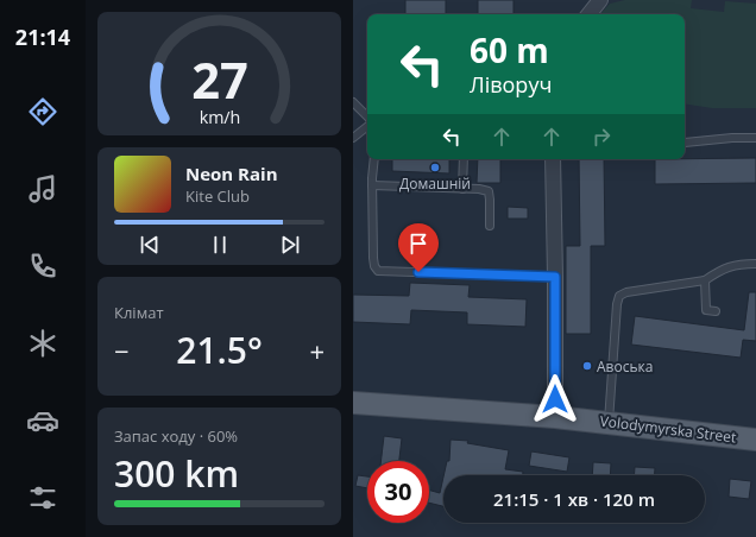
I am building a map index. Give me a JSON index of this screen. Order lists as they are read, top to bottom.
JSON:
{
  "streets": {
    "main road": ["Volodymyrska Street"]
  },
  "places": ["Домашній", "Авоська"],
  "page": {
    "tabs": "21:14",
    "turn": ["60 m", "Ліворуч"],
    "song": ["Neon Rain", "Kite Club"],
    "tile": [
      "Клімат",
      ["Запас ходу · 60%", "300 km"]
    ],
    "heat": ["−", "21.5°", "+"],
    "limit": "30",
    "trip": "21:15 · 1 хв · 120 m",
    "gauge": ["27", "km/h"]
  }
}
